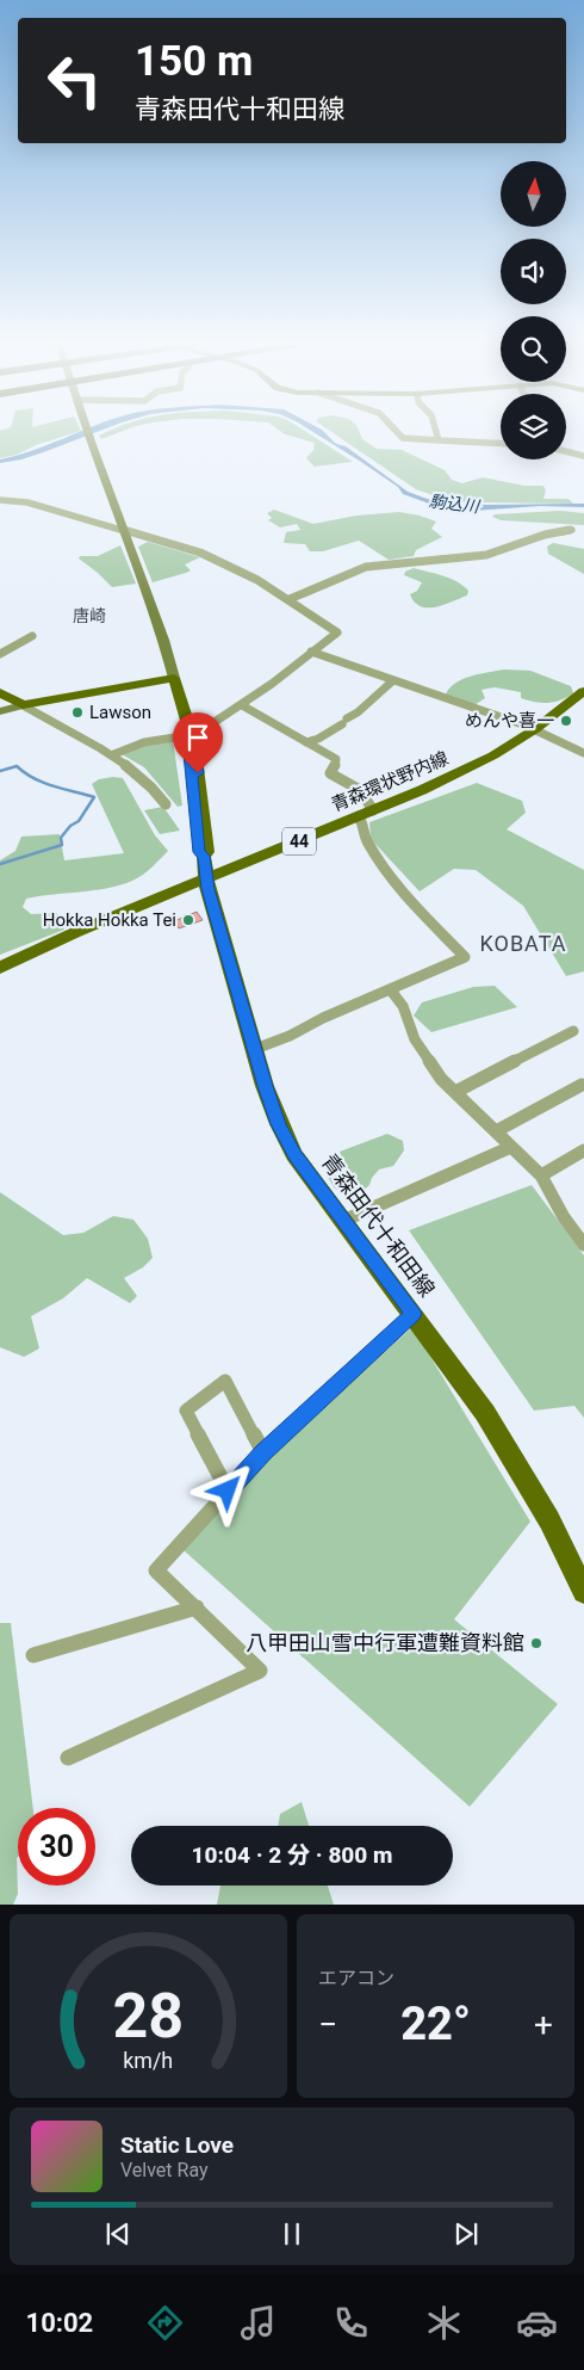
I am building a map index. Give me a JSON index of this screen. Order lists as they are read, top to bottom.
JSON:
{
  "streets": {
    "main road": ["青森環状野内線", "44", "青森田代十和田線"]
  },
  "crossings": [
    ["青森環状野内線", "青森田代十和田線"]
  ],
  "districts": ["唐崎", "KOBATA"],
  "water": ["駒込川"],
  "places": [
    "Lawson",
    "めんや喜一",
    "Hokka Hokka Tei",
    "八甲田山雪中行軍遭難資料館"
  ],
  "north": "top",
  "page": {
    "turn": ["150 m", "青森田代十和田線"],
    "limit": "30",
    "trip": "10:04 · 2 分 · 800 m",
    "tile": "エアコン",
    "heat": ["−", "22°", "+"],
    "song": ["Static Love", "Velvet Ray"],
    "tabs": "10:02",
    "gauge": ["28", "km/h"]
  }
}
